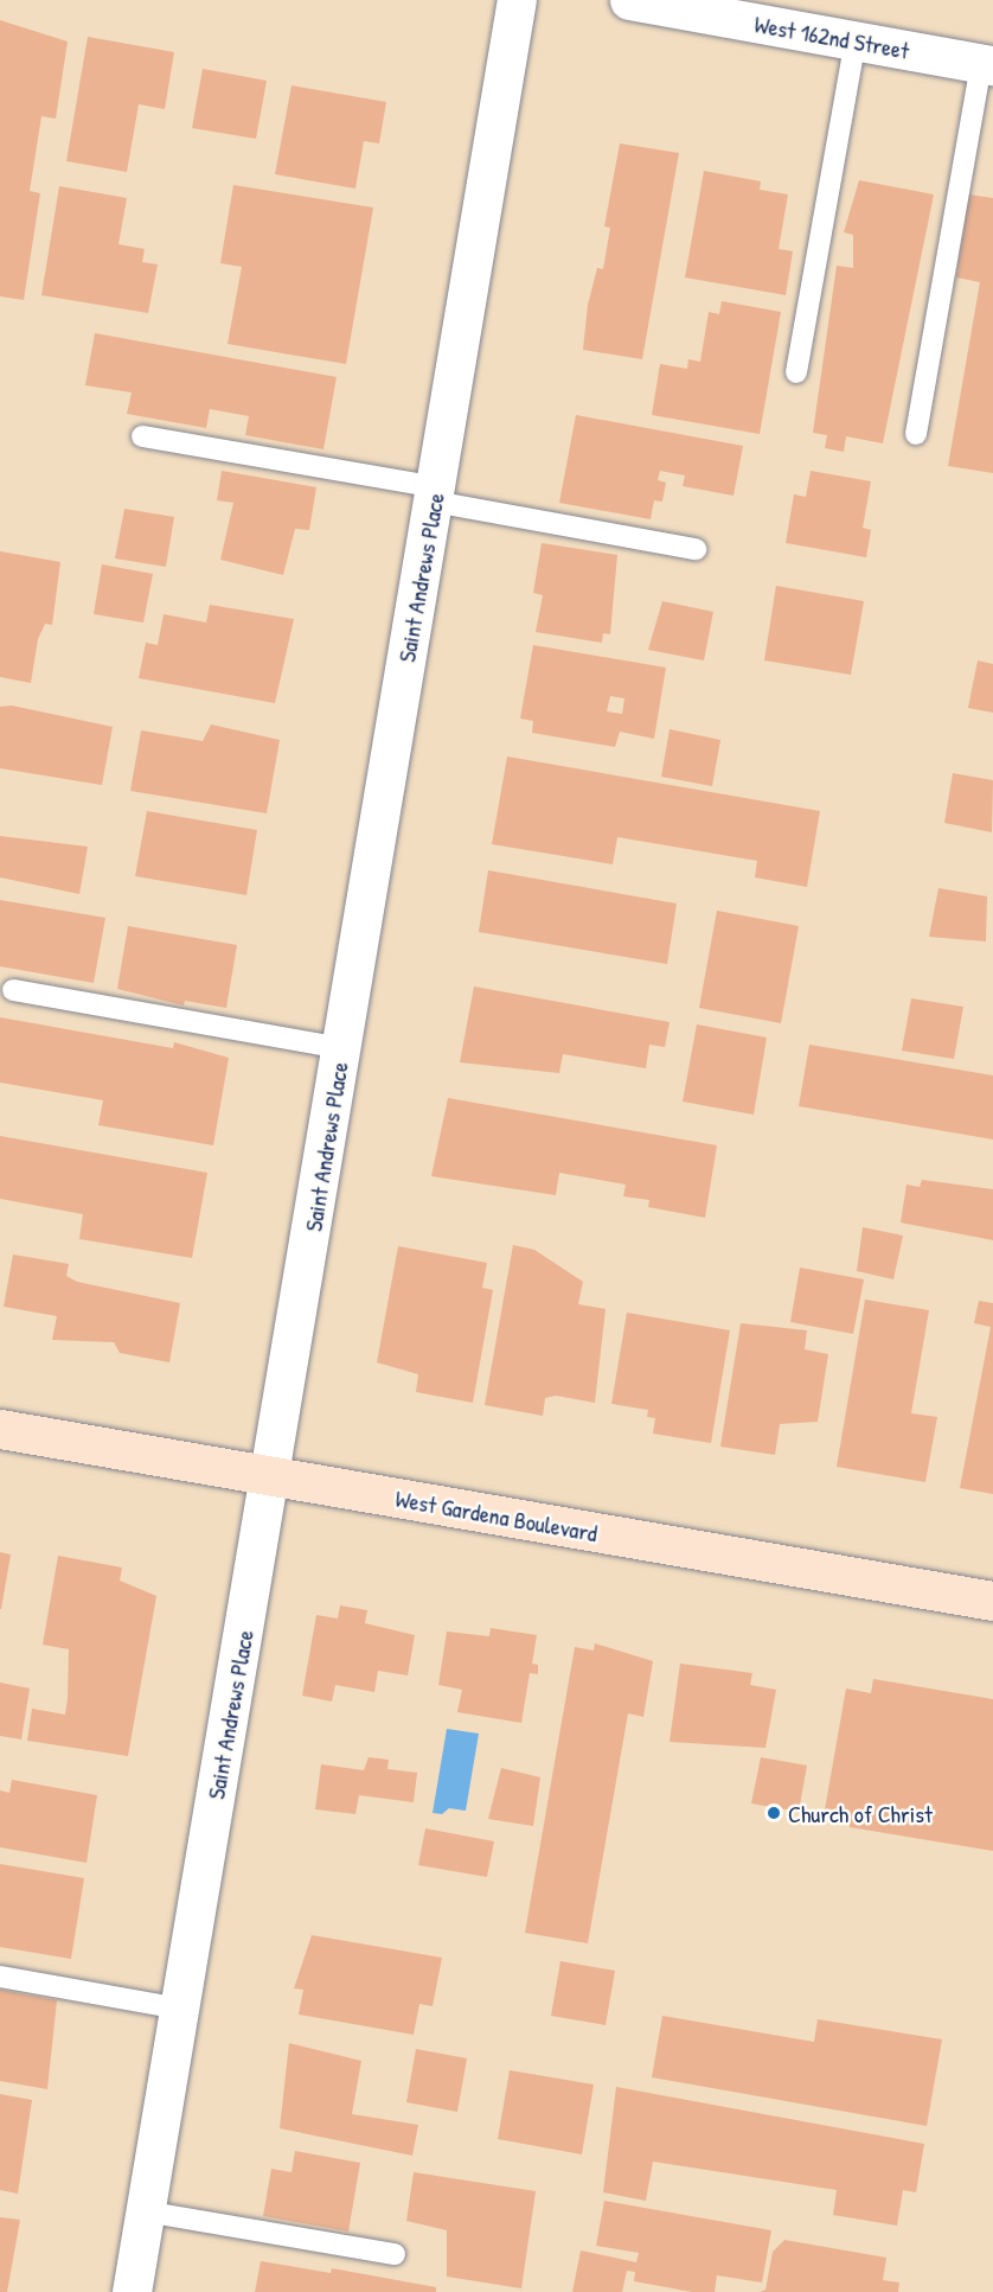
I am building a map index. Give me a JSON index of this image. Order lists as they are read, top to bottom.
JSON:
{
  "streets": {
    "main road": ["West Gardena Boulevard"],
    "street": ["West 162nd Street", "Saint Andrews Place"]
  },
  "crossings": [
    ["Saint Andrews Place", "West Gardena Boulevard"]
  ],
  "places": ["Church of Christ"]
}
